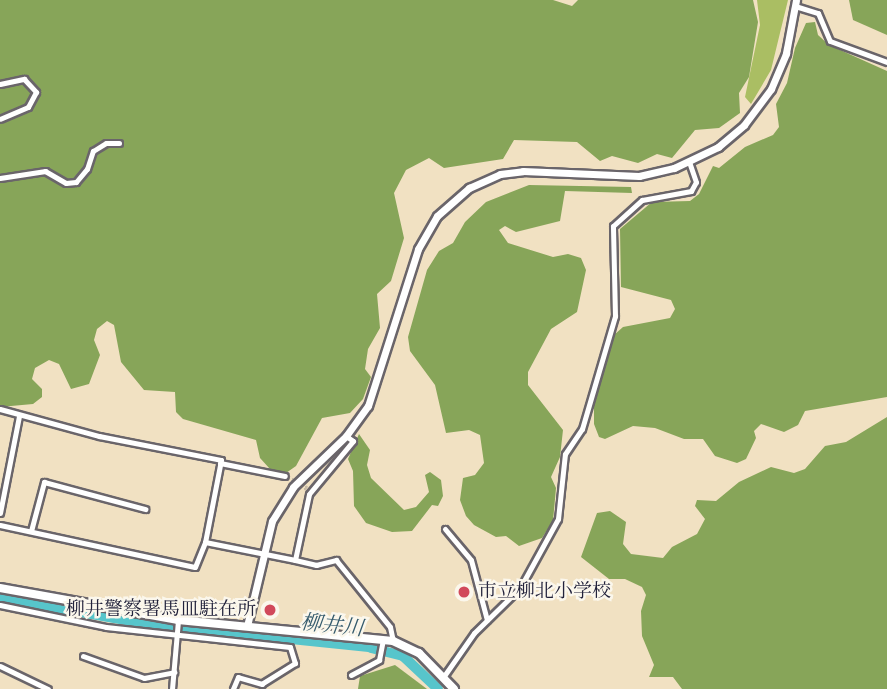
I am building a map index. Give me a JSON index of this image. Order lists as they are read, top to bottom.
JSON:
{
  "water": ["柳井川"],
  "places": ["市立柳北小学校", "柳井警察署馬皿駐在所"]
}
